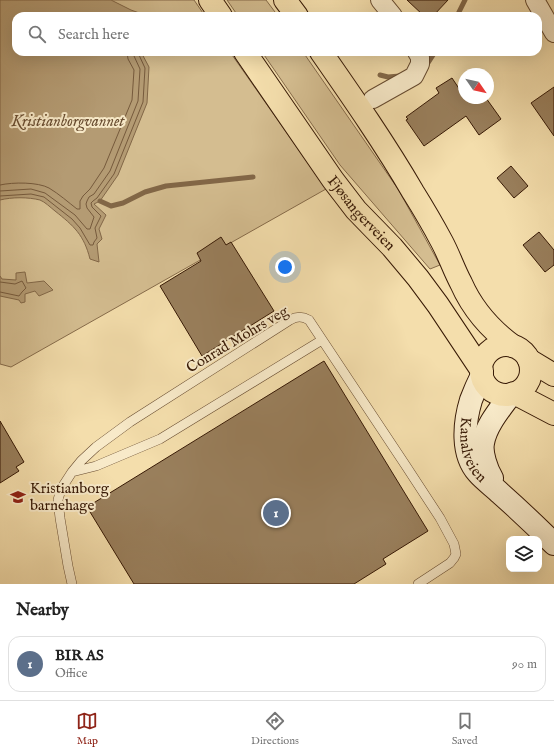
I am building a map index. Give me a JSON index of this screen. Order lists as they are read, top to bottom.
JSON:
{
  "streets": {
    "highway": ["Fjøsangerveien"],
    "main road": ["Kanalveien"],
    "lane": ["Conrad Mohrs veg"]
  },
  "crossings": [
    ["Fjøsangerveien", "Kanalveien"]
  ],
  "water": ["Kristianborgvannet"],
  "places": {
    "school or university": ["Kristianborg barnehage"]
  },
  "north": "bottom right",
  "page": {
    "search": "Search here",
    "pins": "1",
    "heading": "Nearby",
    "list": [
      {
        "mark": "1",
        "name": "BIR AS",
        "note": "Office",
        "value": "90 m"
      }
    ],
    "nav": ["Map", "Directions", "Saved"]
  }
}
